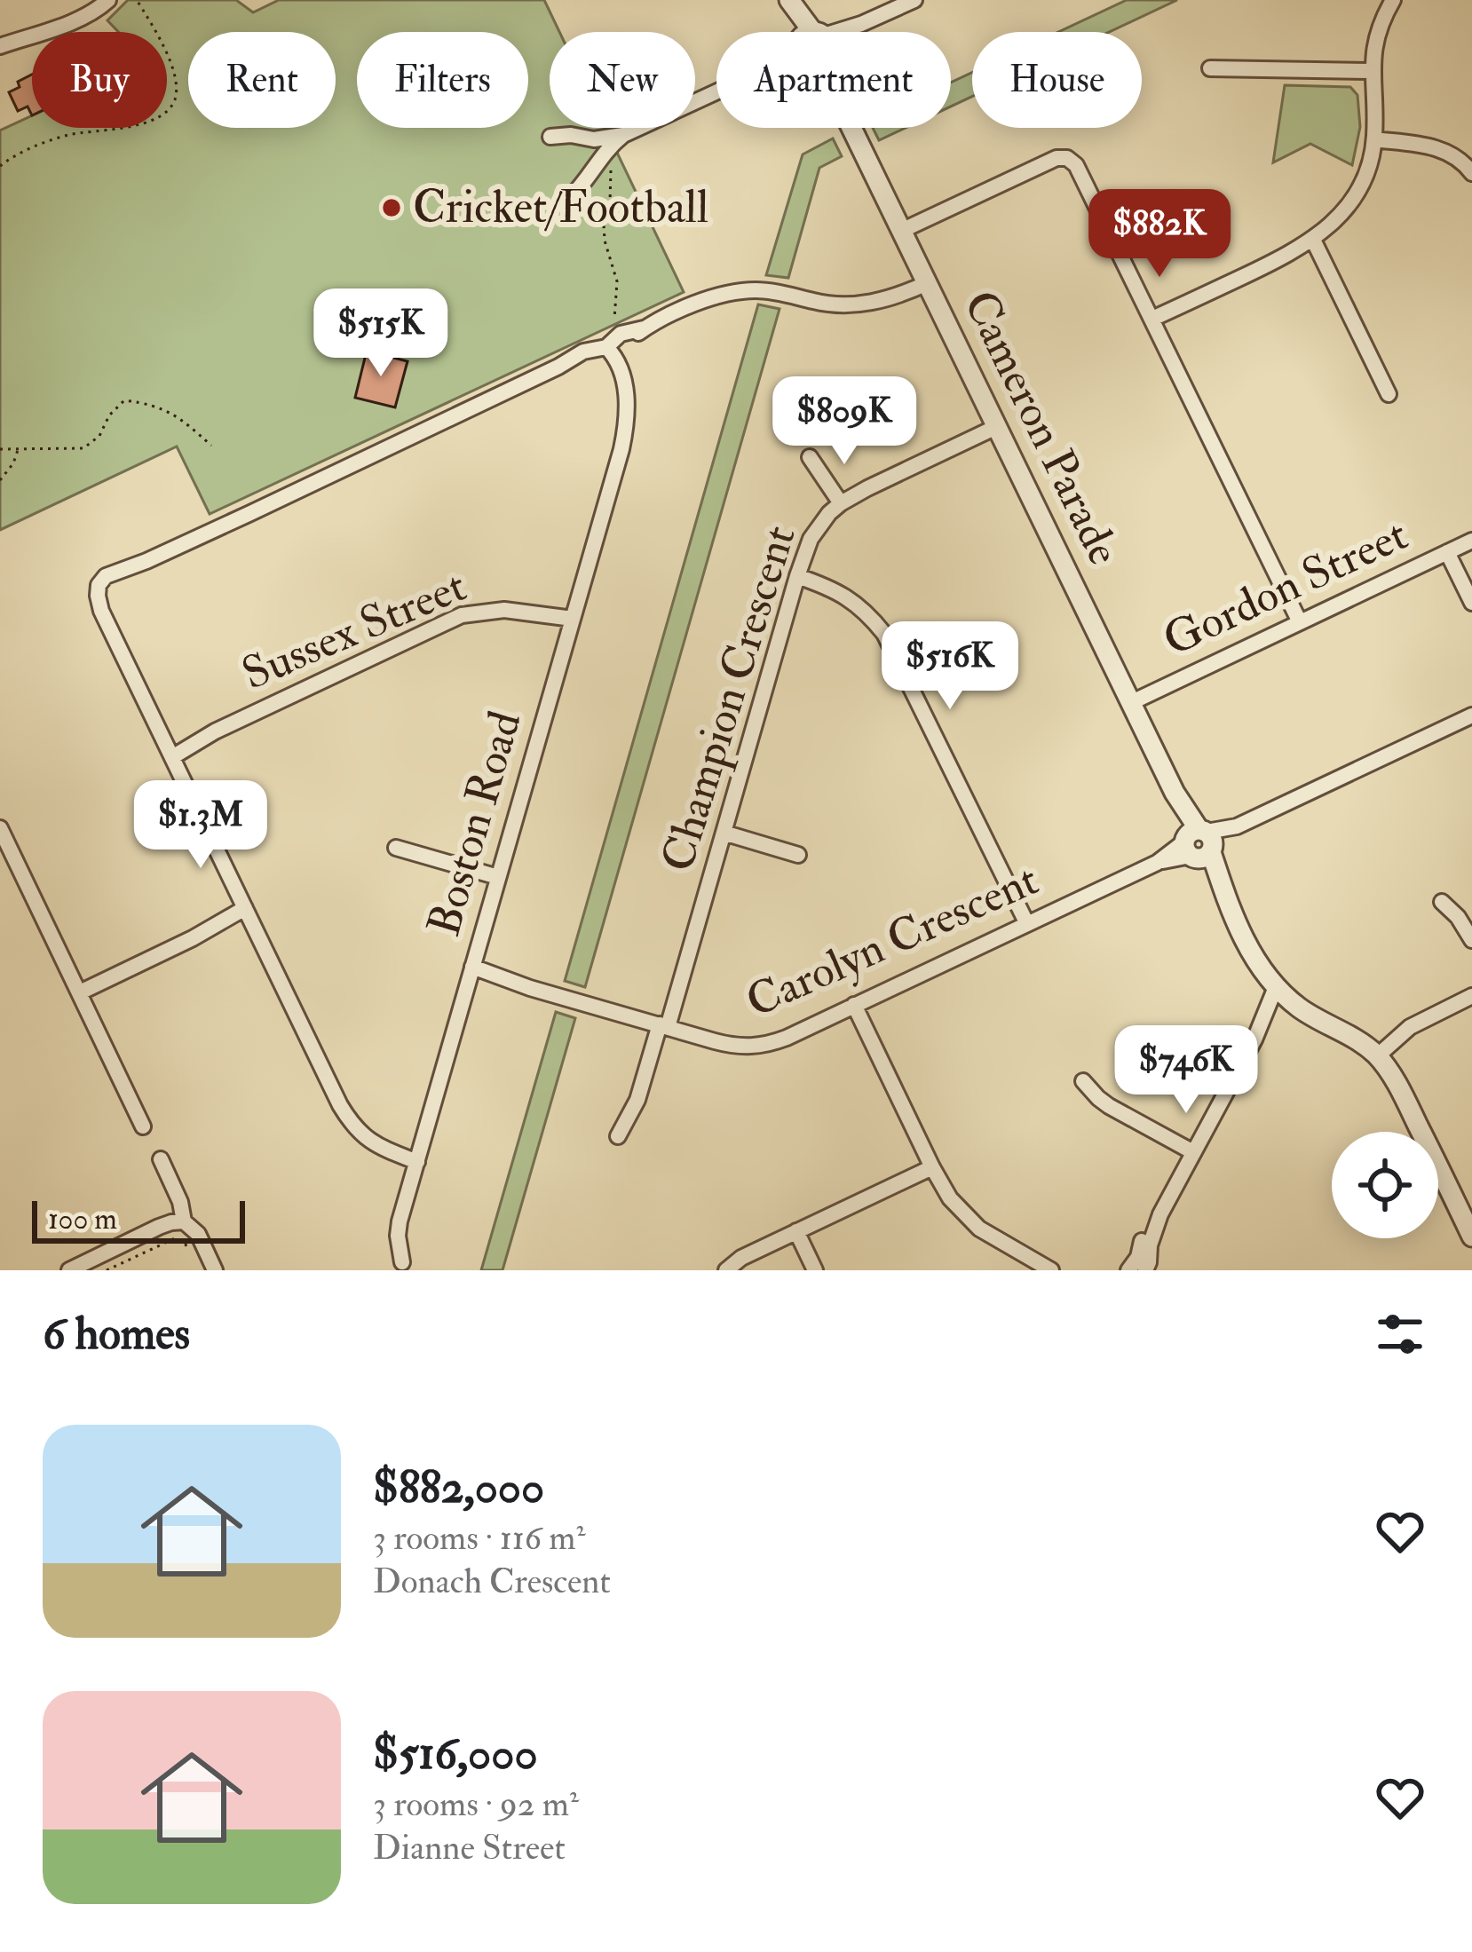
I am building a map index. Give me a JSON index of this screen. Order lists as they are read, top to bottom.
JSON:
{
  "streets": {
    "street": [
      "Cameron Parade",
      "Gordon Street",
      "Sussex Street",
      "Champion Crescent",
      "Boston Road",
      "Carolyn Crescent"
    ]
  },
  "crossings": [
    ["Cameron Parade", "Gordon Street"],
    ["Cameron Parade", "Champion Crescent"],
    ["Cameron Parade", "Carolyn Crescent"],
    ["Sussex Street", "Boston Road"],
    ["Champion Crescent", "Carolyn Crescent"],
    ["Boston Road", "Carolyn Crescent"]
  ],
  "places": ["Cricket/Football"],
  "scale_bar": "100 m",
  "page": {
    "chip": [
      "Buy",
      "Rent",
      "Filters",
      "New",
      "Apartment",
      "House"
    ],
    "price": [
      "$882K",
      "$515K",
      "$809K",
      "$516K",
      "$1.3M",
      "$746K"
    ],
    "scale": "100 m",
    "heading": "6 homes",
    "list": [
      {
        "name": "$882,000",
        "note": "3 rooms · 116 m² · Donach Crescent"
      },
      {
        "name": "$516,000",
        "note": "3 rooms · 92 m² · Dianne Street"
      }
    ]
  }
}
